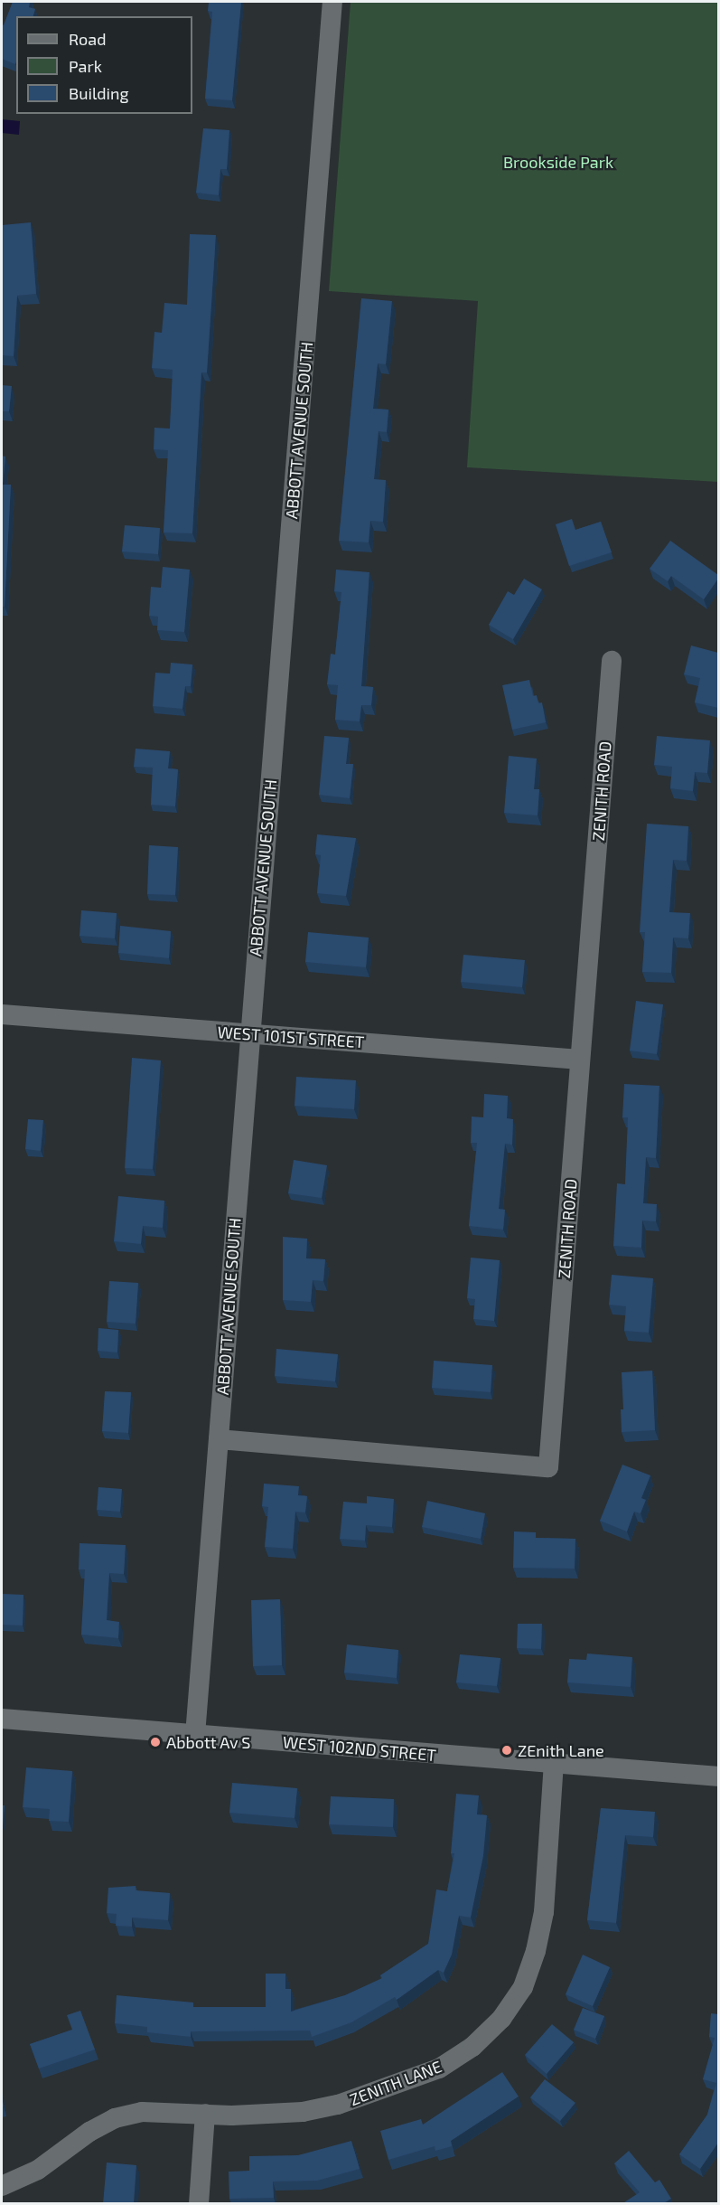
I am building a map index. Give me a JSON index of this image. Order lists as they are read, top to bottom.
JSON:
{
  "streets": {
    "street": [
      "ABBOTT AVENUE SOUTH",
      "ZENITH ROAD",
      "WEST 101ST STREET",
      "WEST 102ND STREET",
      "ZENITH LANE"
    ]
  },
  "crossings": [
    ["ABBOTT AVENUE SOUTH", "ZENITH ROAD"],
    ["ABBOTT AVENUE SOUTH", "WEST 101ST STREET"],
    ["ABBOTT AVENUE SOUTH", "WEST 102ND STREET"],
    ["ZENITH ROAD", "WEST 101ST STREET"],
    ["WEST 102ND STREET", "ZENITH LANE"]
  ],
  "parks": ["Brookside Park"],
  "places": ["Abbott Av S", "ZEnith Lane"],
  "legend": ["Road", "Park", "Building"]
}
